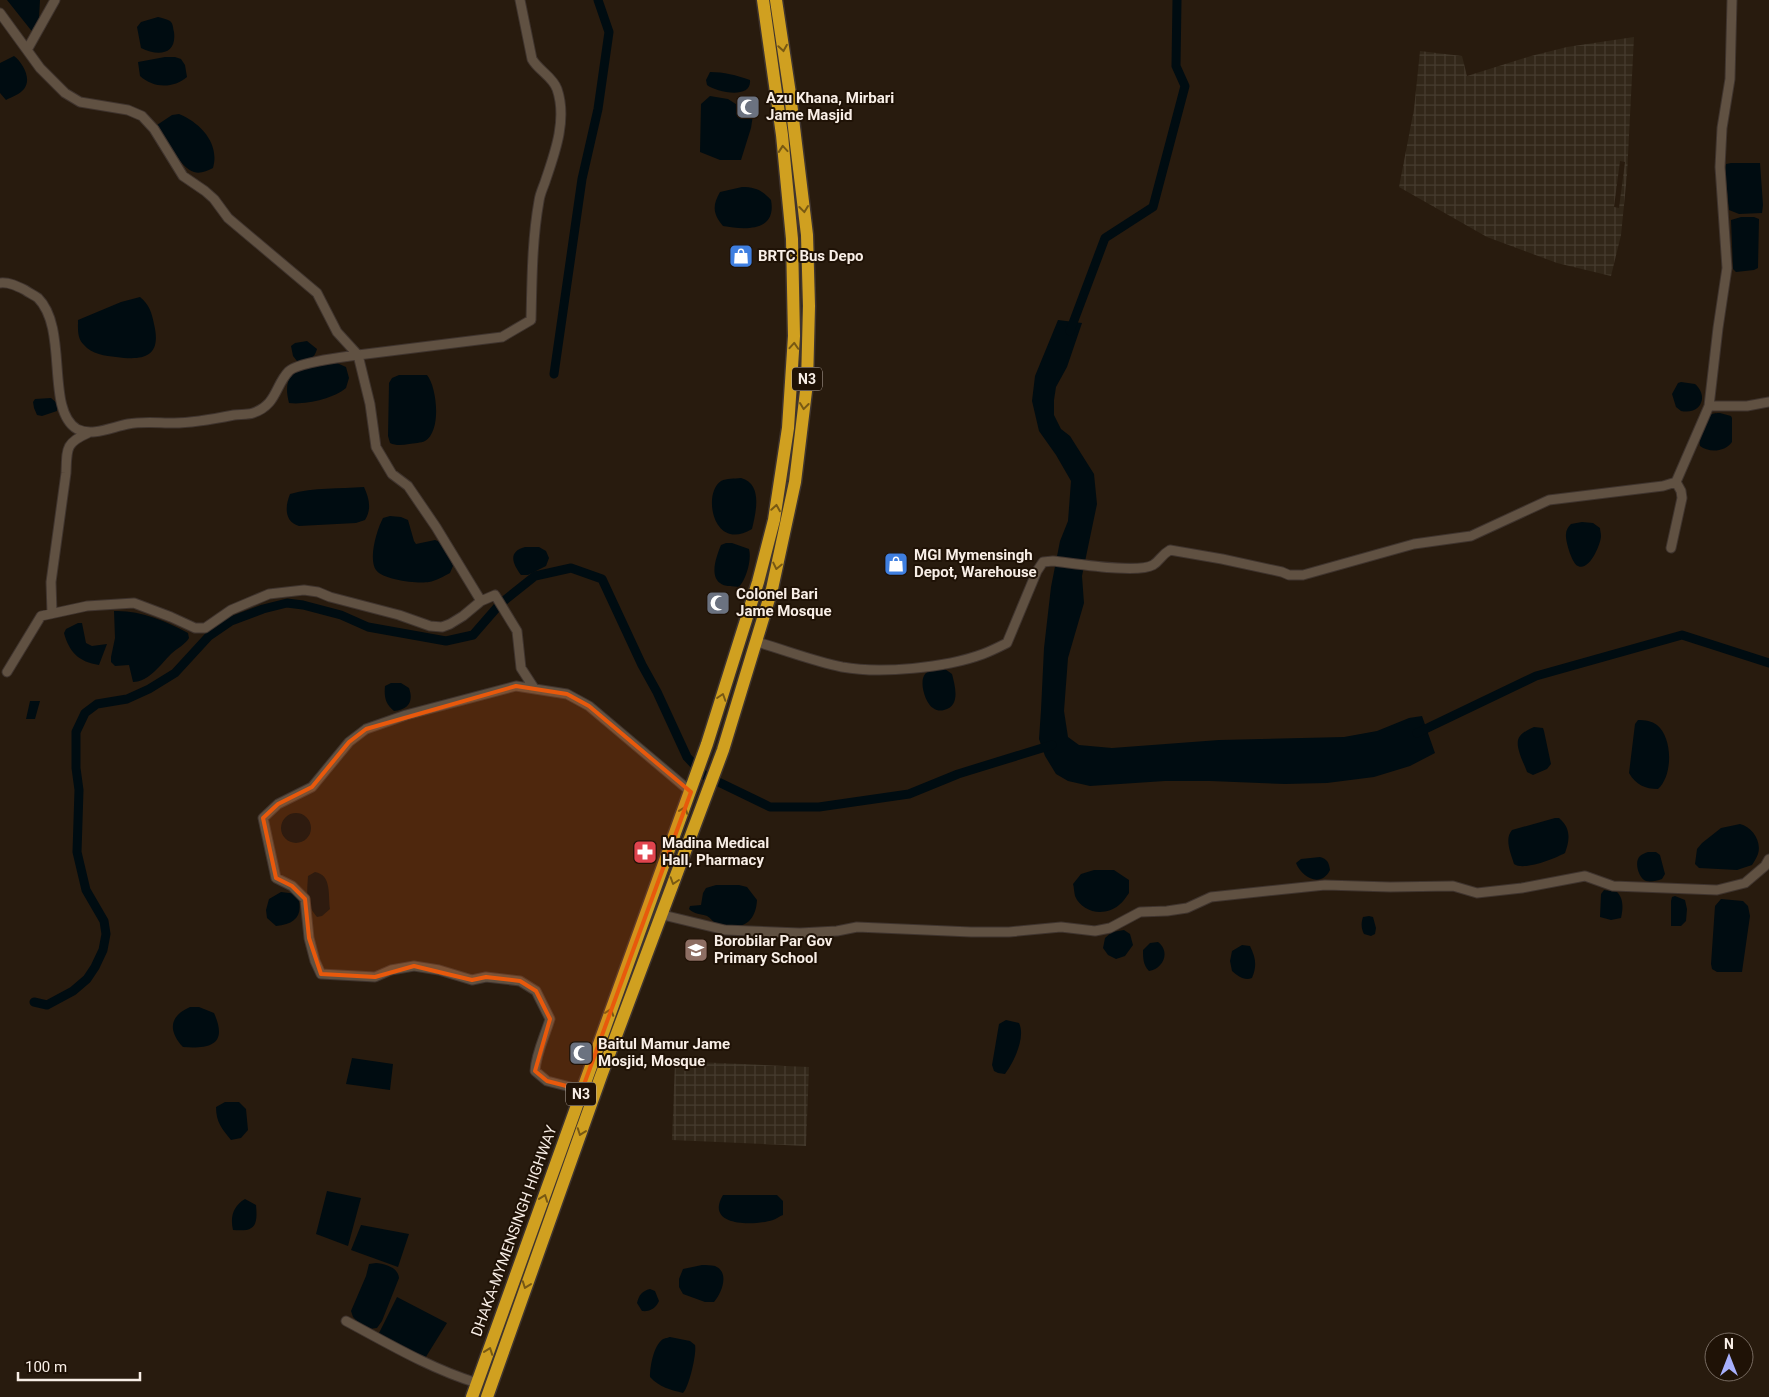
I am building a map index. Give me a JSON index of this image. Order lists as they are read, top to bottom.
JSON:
{
  "streets": {
    "highway": ["N3", "DHAKA-MYMENSINGH HIGHWAY"]
  },
  "places": {
    "mosque": ["Azu Khana, Mirbari Jame Masjid", "Colonel Bari Jame Mosque", "Baitul Mamur Jame Mosjid, Mosque"],
    "shop": ["BRTC Bus Depo", "MGI Mymensingh Depot, Warehouse"],
    "pharmacy": ["Madina Medical Hall, Pharmacy"],
    "school or university": ["Borobilar Par Gov Primary School"]
  },
  "scale_bar": "100 m",
  "north": "top"
}
